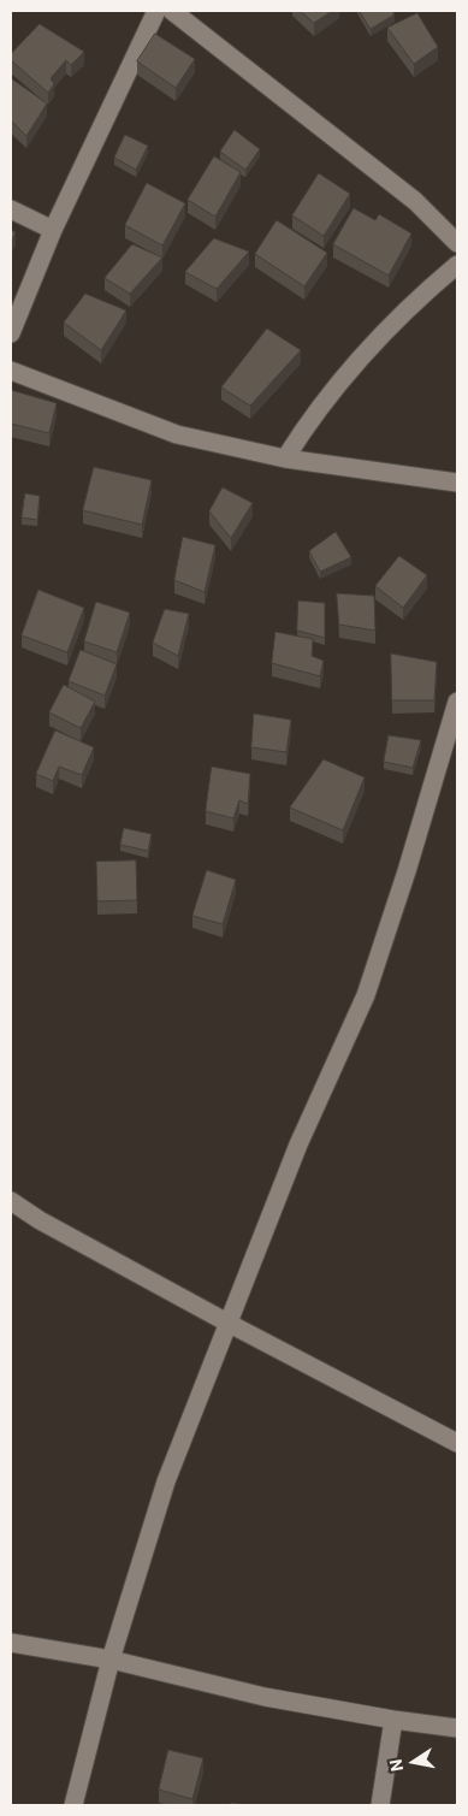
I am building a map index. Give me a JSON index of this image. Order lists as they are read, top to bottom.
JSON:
{
  "north": "left"
}
